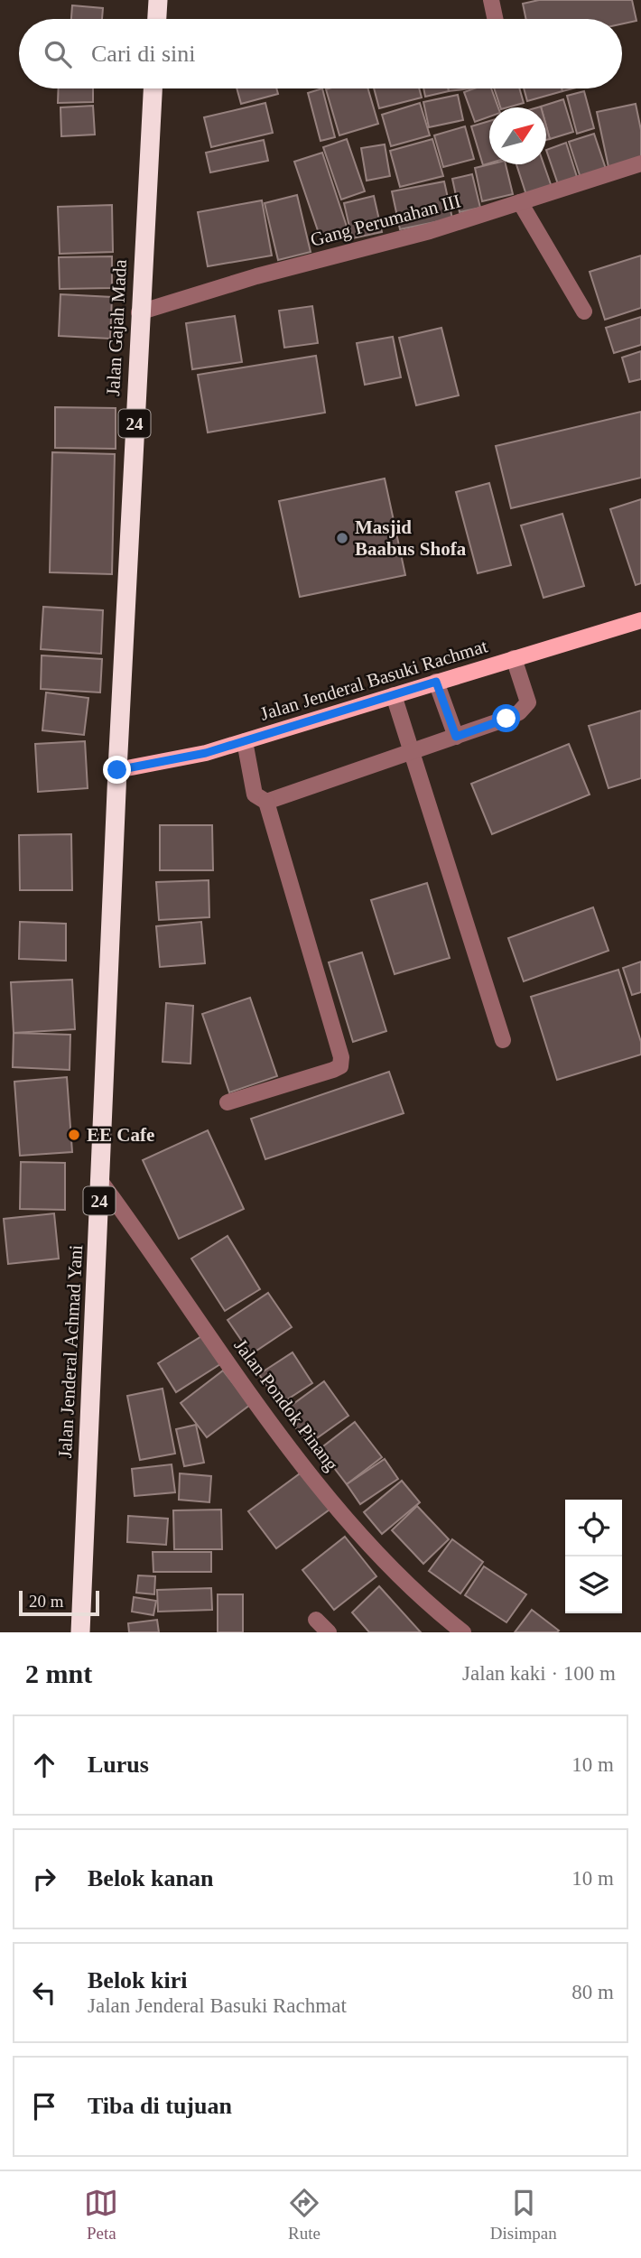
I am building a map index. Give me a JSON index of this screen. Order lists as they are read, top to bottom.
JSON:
{
  "streets": {
    "highway": ["Jalan Gajah Mada", "24", "Jalan Jenderal Achmad Yani"],
    "main road": ["Jalan Jenderal Basuki Rachmat"],
    "street": ["Gang Perumahan III", "Jalan Pondok Pinang"]
  },
  "crossings": [
    ["Gang Perumahan III", "Jalan Gajah Mada"],
    ["Jalan Gajah Mada", "Jalan Jenderal Basuki Rachmat"],
    ["Jalan Gajah Mada", "Jalan Jenderal Achmad Yani"],
    ["Jalan Jenderal Basuki Rachmat", "Jalan Jenderal Achmad Yani"],
    ["Jalan Jenderal Achmad Yani", "Jalan Pondok Pinang"]
  ],
  "places": ["Masjid Baabus Shofa", "EE Cafe"],
  "scale_bar": "20 m",
  "north": "top right",
  "page": {
    "search": "Cari di sini",
    "scale": "20 m",
    "heading": ["2 mnt", "Jalan kaki · 100 m"],
    "list": [
      ["Lurus", "10 m"],
      ["Belok kanan", "10 m"],
      ["Belok kiri", "Jalan Jenderal Basuki Rachmat", "80 m"],
      "Tiba di tujuan"
    ],
    "nav": ["Peta", "Rute", "Disimpan"]
  }
}
